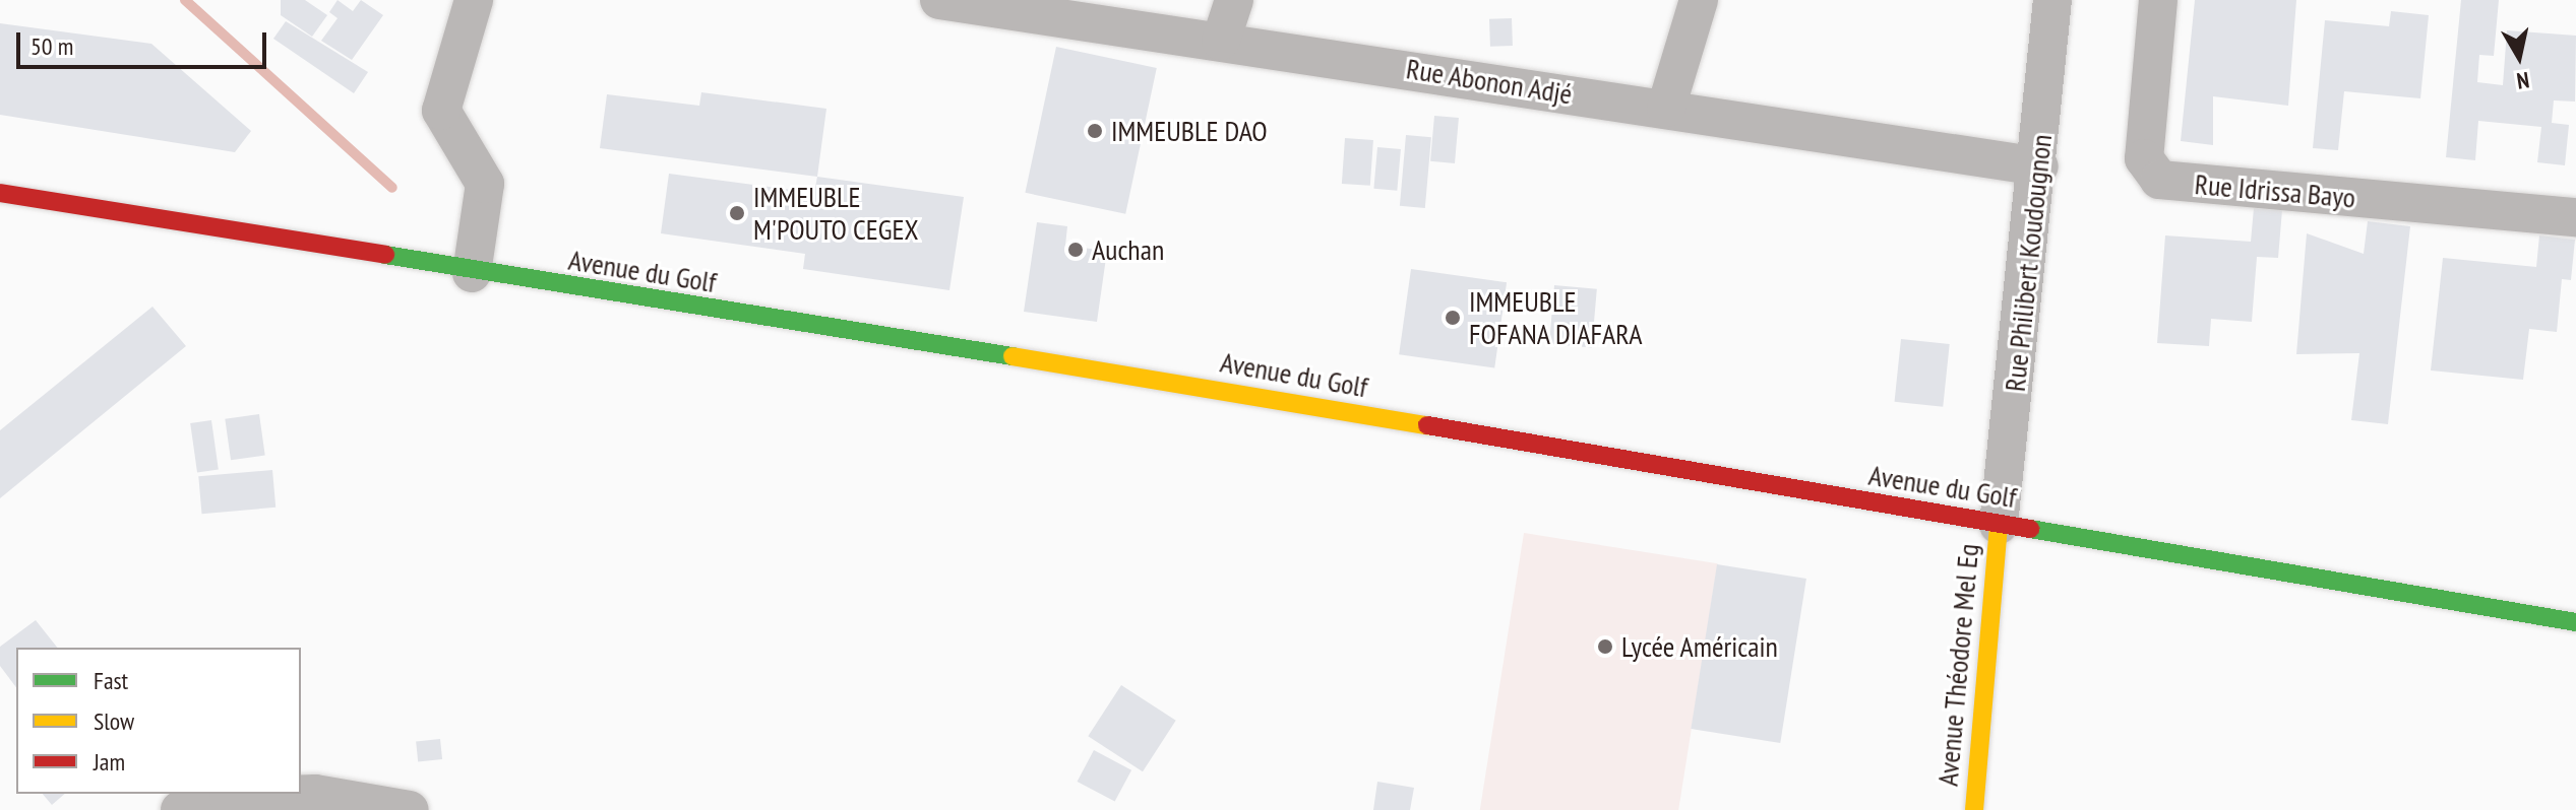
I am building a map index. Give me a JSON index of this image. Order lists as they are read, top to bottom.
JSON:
{
  "streets": {
    "main road": ["Avenue du Golf", "Avenue Théodore Mel Eg"],
    "street": ["Rue Abonon Adjé", "Rue Idrissa Bayo", "Rue Philibert Koudougnon"]
  },
  "crossings": [
    ["Rue Abonon Adjé", "Rue Philibert Koudougnon"],
    ["Rue Philibert Koudougnon", "Avenue du Golf"],
    ["Rue Philibert Koudougnon", "Avenue Théodore Mel Eg"],
    ["Avenue du Golf", "Avenue Théodore Mel Eg"]
  ],
  "places": [
    "IMMEUBLE DAO",
    "IMMEUBLE M'POUTO CEGEX",
    "Auchan",
    "IMMEUBLE FOFANA DIAFARA",
    "Lycée Américain"
  ],
  "legend": ["Fast", "Slow", "Jam"],
  "scale_bar": "50 m",
  "north": "bottom"
}
